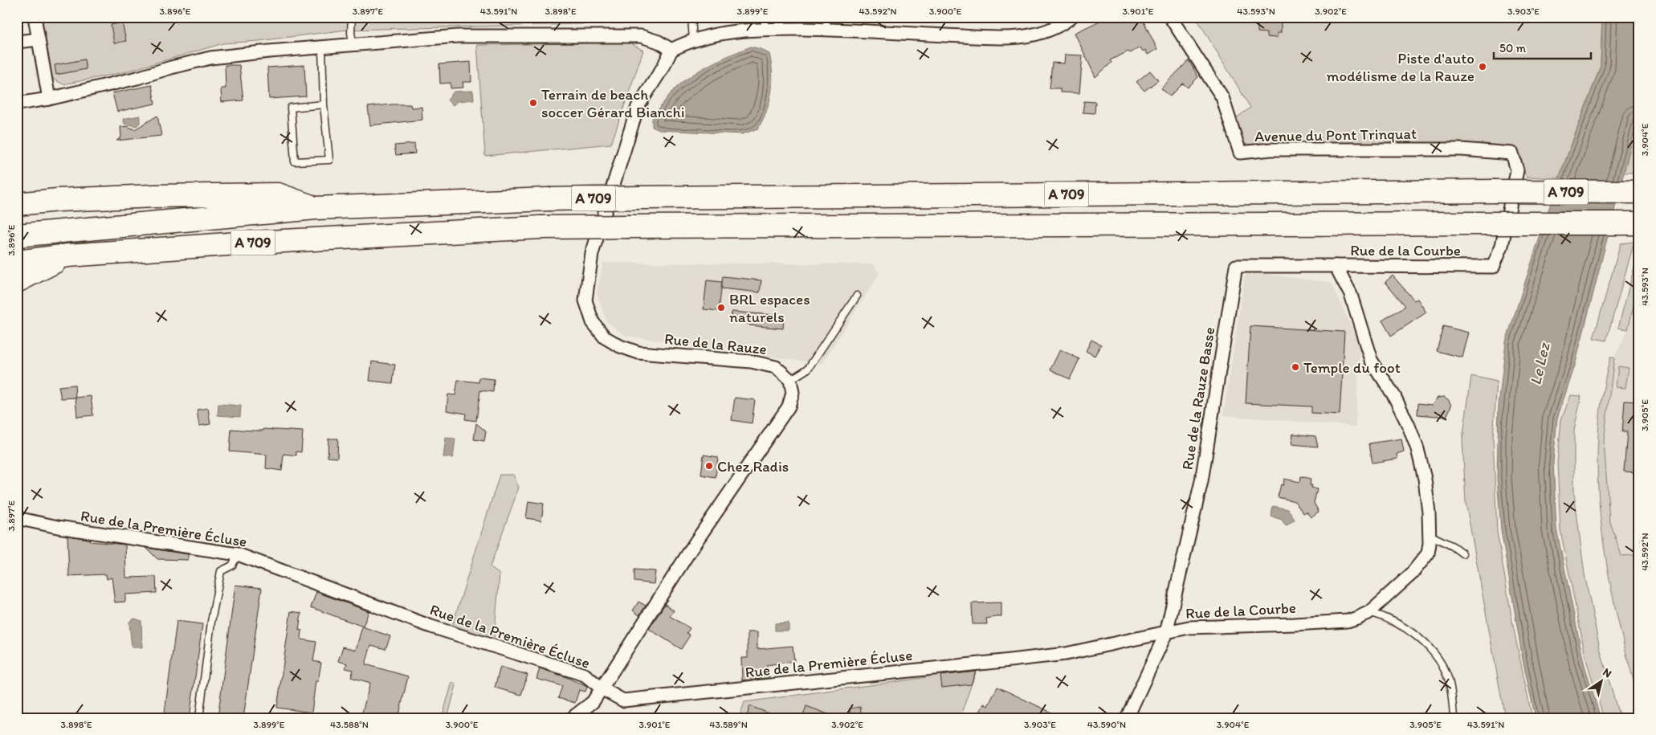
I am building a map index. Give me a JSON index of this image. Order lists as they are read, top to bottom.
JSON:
{
  "streets": {
    "highway": ["A 709"],
    "street": [
      "Avenue du Pont Trinquat",
      "Rue de la Courbe",
      "Rue de la Rauze",
      "Rue de la Rauze Basse",
      "Rue de la Première Écluse"
    ]
  },
  "crossings": [
    ["Avenue du Pont Trinquat", "Rue de la Courbe"],
    ["Rue de la Courbe", "Rue de la Rauze Basse"],
    ["Rue de la Courbe", "Rue de la Première Écluse"],
    ["Rue de la Rauze Basse", "Rue de la Première Écluse"]
  ],
  "water": ["Le Lez"],
  "places": [
    "Piste d'auto modélisme de la Rauze",
    "Terrain de beach soccer Gérard Bianchi",
    "BRL espaces naturels",
    "Temple du foot",
    "Chez Radis"
  ],
  "scale_bar": "50 m",
  "north": "top right",
  "coordinates": [
    "3.896°E",
    "3.897°E",
    "43.591°N",
    "3.898°E",
    "3.899°E",
    "43.592°N",
    "3.900°E",
    "3.901°E",
    "43.593°N",
    "3.902°E",
    "3.903°E",
    "3.904°E",
    "3.905°E",
    "43.588°N",
    "43.589°N",
    "43.590°N"
  ]
}
